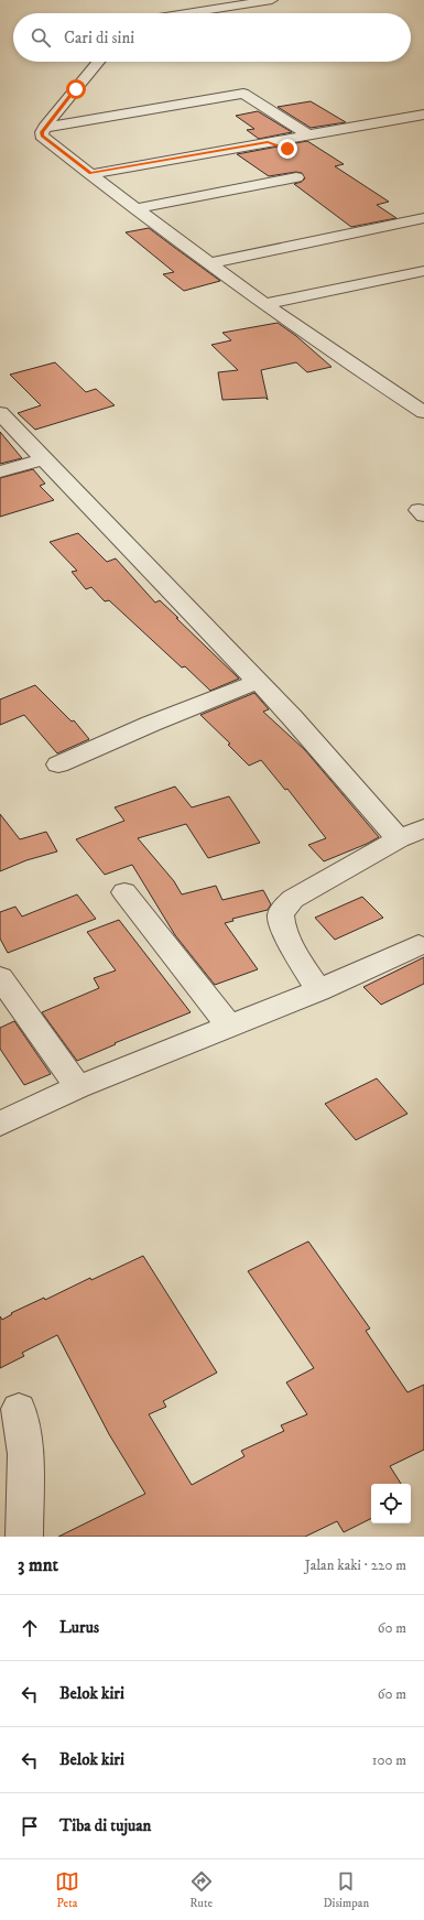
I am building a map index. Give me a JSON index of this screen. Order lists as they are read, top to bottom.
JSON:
{
  "page": {
    "search": "Cari di sini",
    "heading": ["3 mnt", "Jalan kaki · 220 m"],
    "list": [
      ["Lurus", "60 m"],
      ["Belok kiri", "60 m"],
      ["Belok kiri", "100 m"],
      "Tiba di tujuan"
    ],
    "nav": ["Peta", "Rute", "Disimpan"]
  }
}
